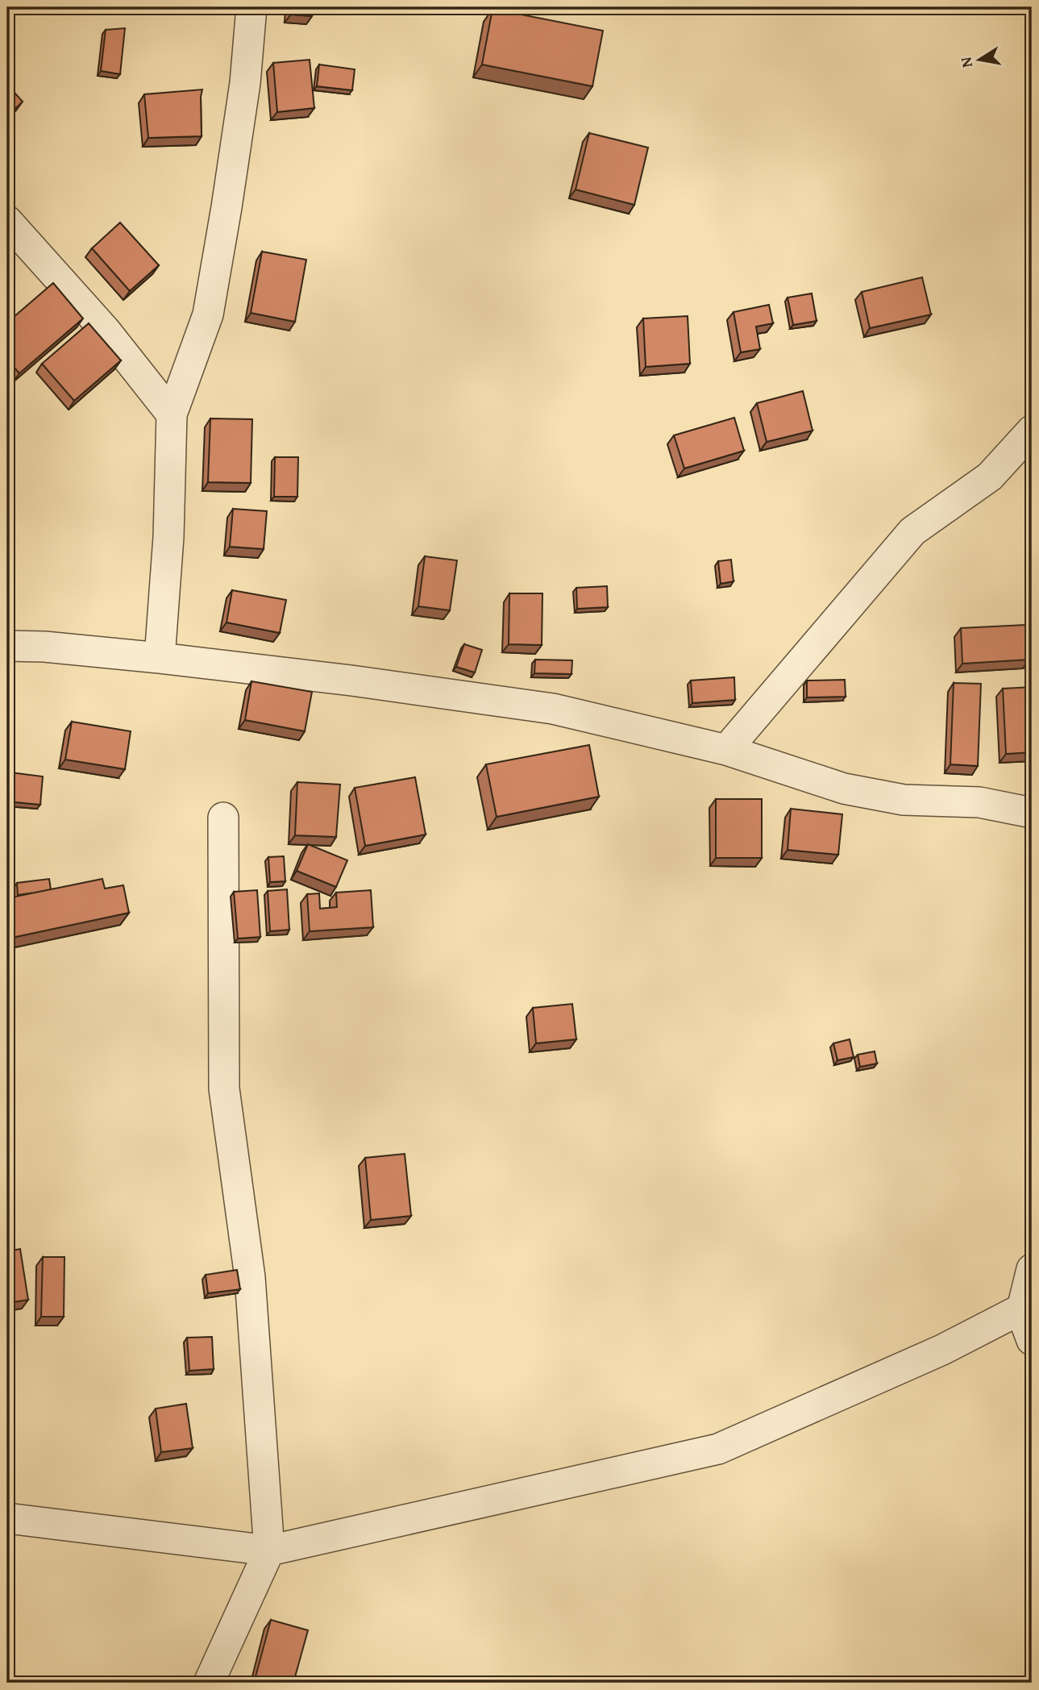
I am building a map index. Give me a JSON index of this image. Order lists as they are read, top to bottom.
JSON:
{
  "north": "left"
}
